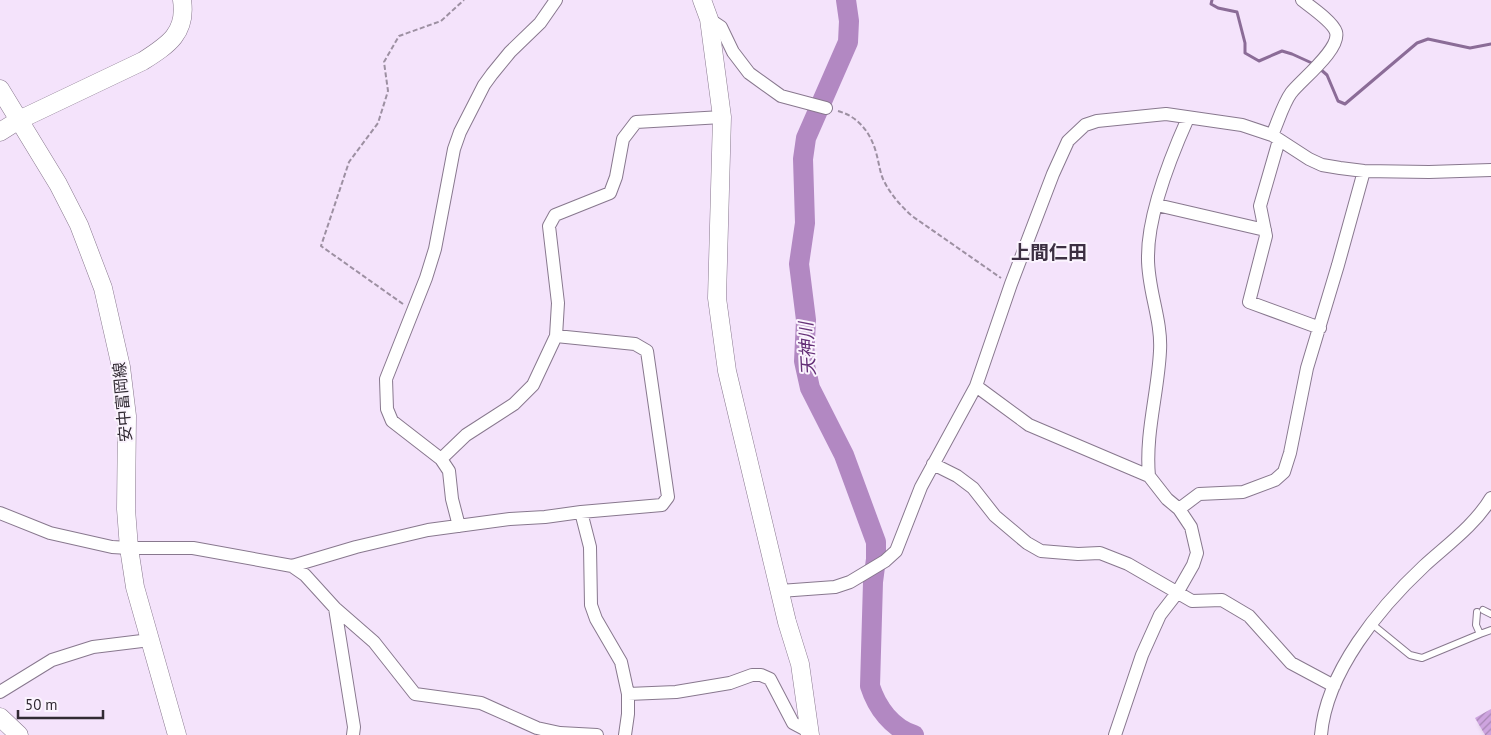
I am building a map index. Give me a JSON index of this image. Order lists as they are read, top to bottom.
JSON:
{
  "streets": {
    "street": ["安中富岡線"]
  },
  "districts": ["上間仁田"],
  "water": ["天神川"],
  "scale_bar": "50 m"
}
